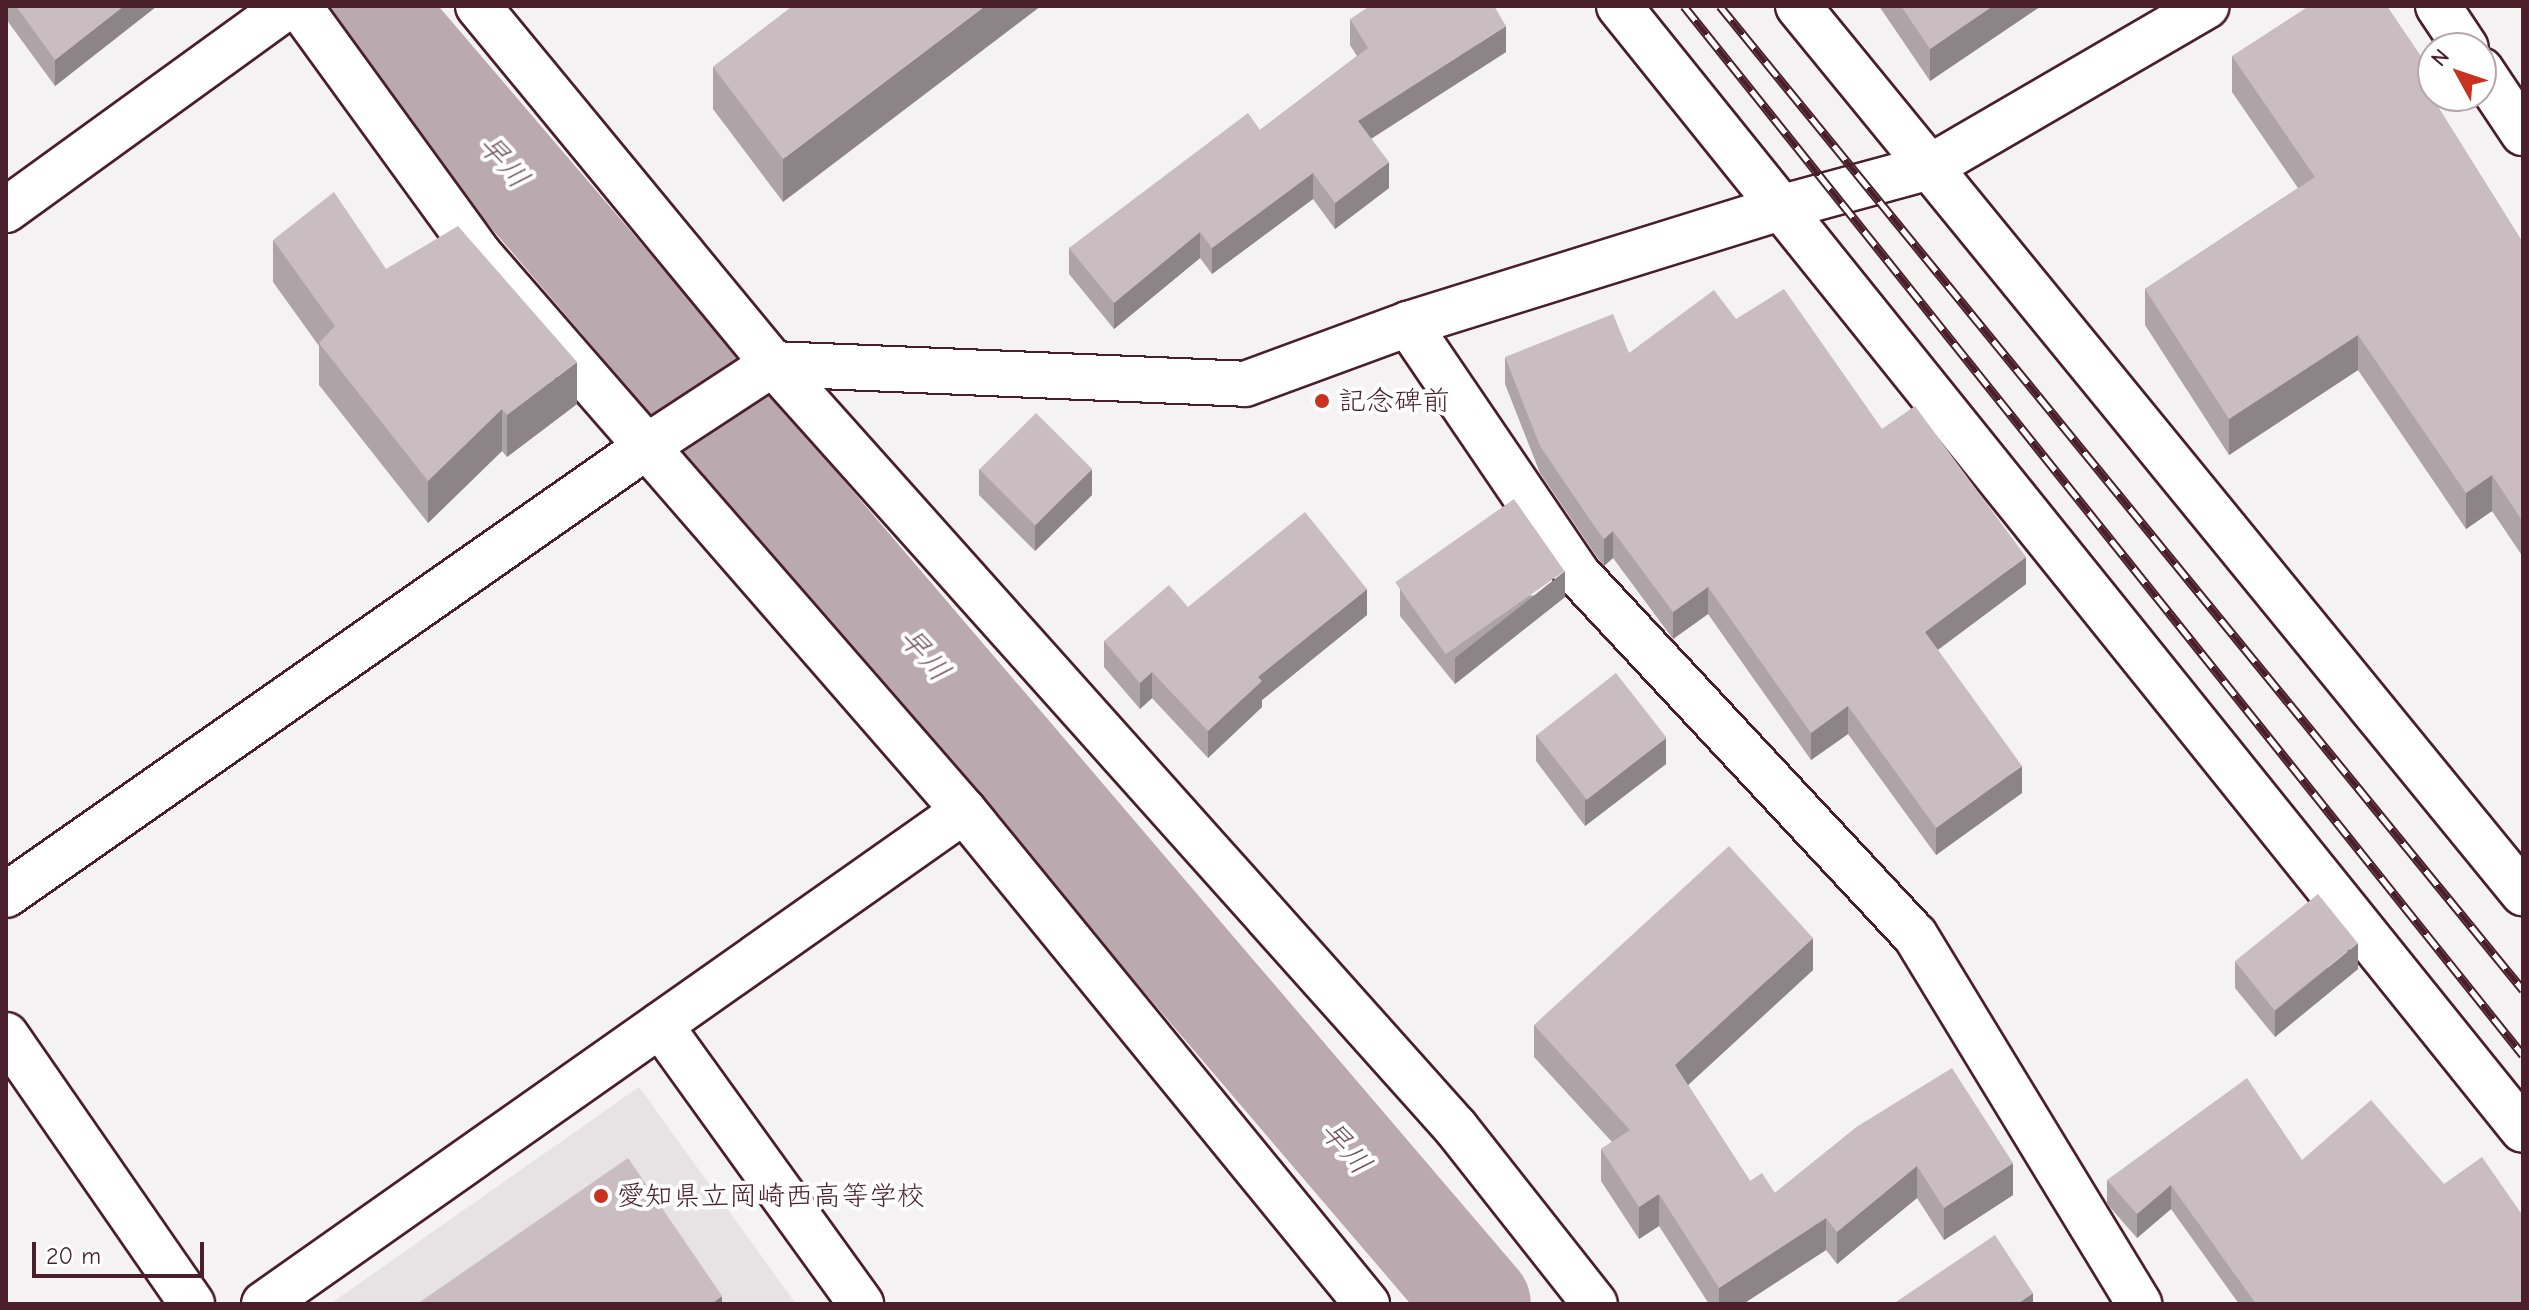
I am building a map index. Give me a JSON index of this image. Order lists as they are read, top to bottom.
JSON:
{
  "water": ["早川"],
  "places": ["記念碑前", "愛知県立岡崎西高等学校"],
  "scale_bar": "20 m",
  "north": "top left"
}
